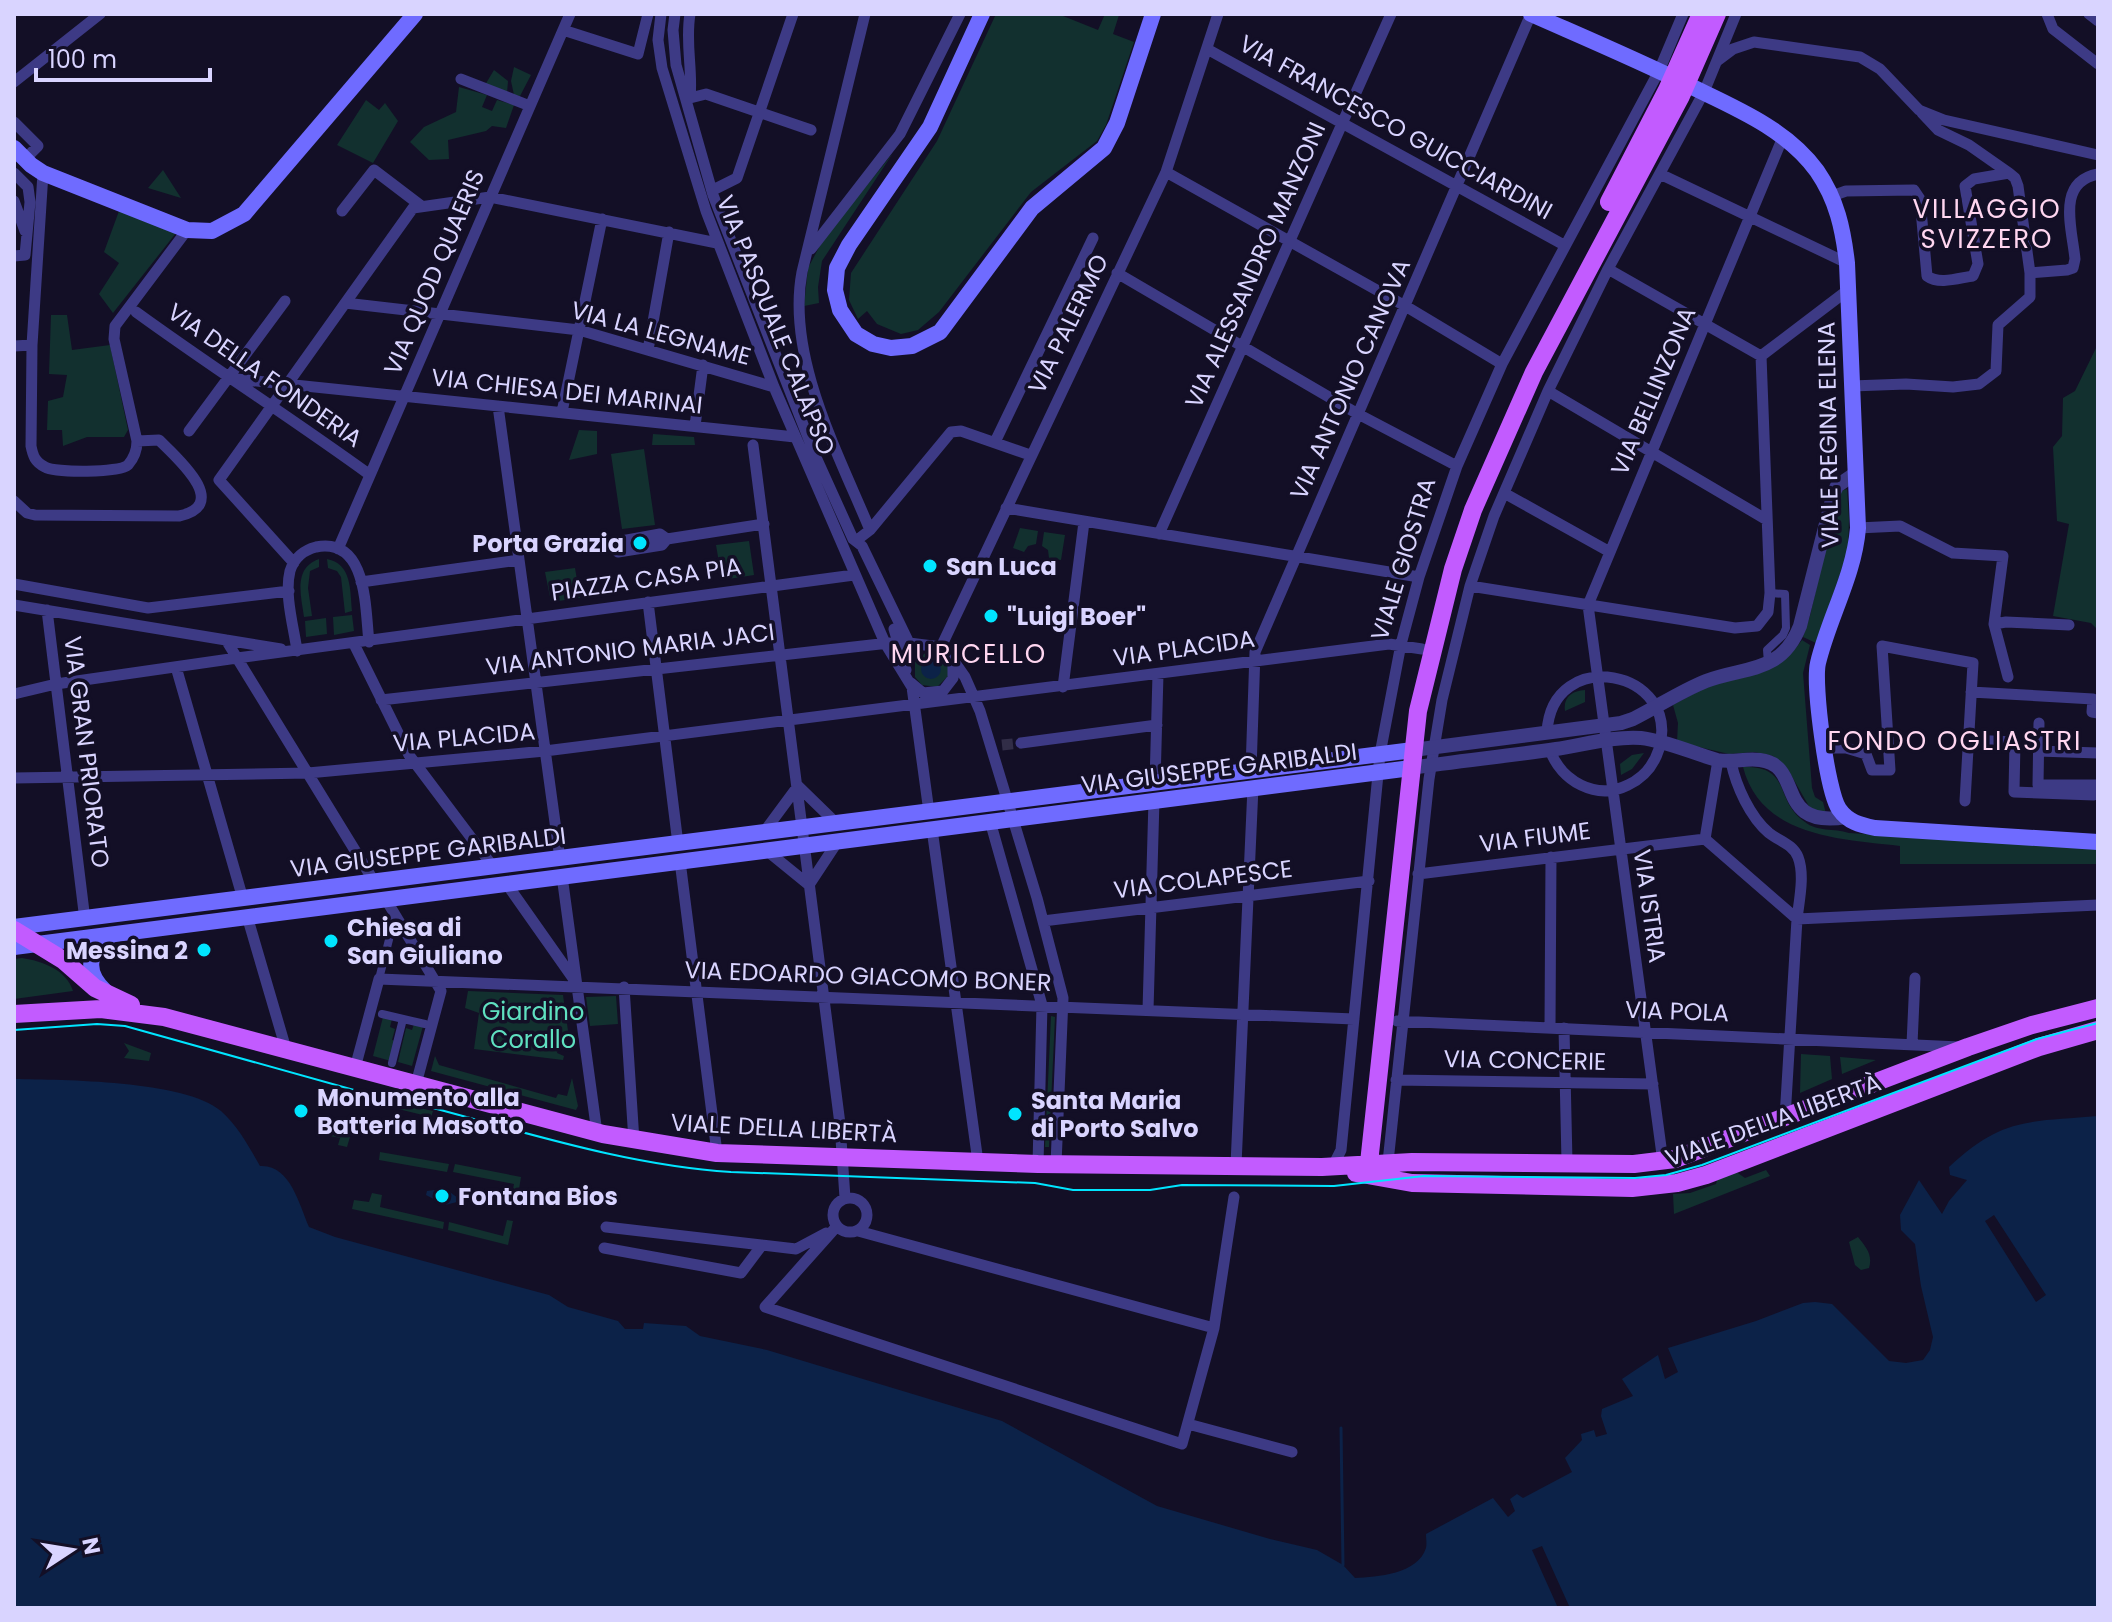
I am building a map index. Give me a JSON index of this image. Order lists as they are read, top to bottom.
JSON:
{
  "streets": {
    "main road": [
      "VIALE REGINA ELENA",
      "VIALE GIOSTRA",
      "VIA GIUSEPPE GARIBALDI",
      "VIALE DELLA LIBERTÀ"
    ],
    "street": [
      "VIA FRANCESCO GUICCIARDINI",
      "VIA ALESSANDRO MANZONI",
      "VIA QUOD QUAERIS",
      "VIA PALERMO",
      "VIA PASQUALE CALAPSO",
      "VIA LA LEGNAME",
      "VIA DELLA FONDERIA",
      "VIA ANTONIO CANOVA",
      "VIA CHIESA DEI MARINAI",
      "VIA BELLINZONA",
      "PIAZZA CASA PIA",
      "VIA PLACIDA",
      "VIA ANTONIO MARIA JACI",
      "VIA GRAN PRIORATO",
      "VIA FIUME",
      "VIA COLAPESCE",
      "VIA ISTRIA",
      "VIA EDOARDO GIACOMO BONER",
      "VIA POLA",
      "VIA CONCERIE"
    ]
  },
  "crossings": [
    ["VIA FRANCESCO GUICCIARDINI", "VIA ALESSANDRO MANZONI"],
    ["VIA FRANCESCO GUICCIARDINI", "VIA PALERMO"],
    ["VIA FRANCESCO GUICCIARDINI", "VIA ANTONIO CANOVA"],
    ["VIA FRANCESCO GUICCIARDINI", "VIALE GIOSTRA"],
    ["VIA QUOD QUAERIS", "VIA LA LEGNAME"],
    ["VIA QUOD QUAERIS", "VIA DELLA FONDERIA"],
    ["VIA QUOD QUAERIS", "VIA CHIESA DEI MARINAI"],
    ["VIA PALERMO", "VIA PASQUALE CALAPSO"],
    ["VIA PALERMO", "VIA ANTONIO MARIA JACI"],
    ["VIA PASQUALE CALAPSO", "VIA LA LEGNAME"],
    ["VIA PASQUALE CALAPSO", "VIA CHIESA DEI MARINAI"],
    ["VIA PASQUALE CALAPSO", "PIAZZA CASA PIA"],
    ["VIA PASQUALE CALAPSO", "VIA ANTONIO MARIA JACI"],
    ["VIA DELLA FONDERIA", "VIA CHIESA DEI MARINAI"],
    ["VIA ANTONIO CANOVA", "VIA PLACIDA"],
    ["VIA ANTONIO CANOVA", "VIA GIUSEPPE GARIBALDI"],
    ["VIA ANTONIO CANOVA", "VIA COLAPESCE"],
    ["VIA ANTONIO CANOVA", "VIA EDOARDO GIACOMO BONER"],
    ["VIA ANTONIO CANOVA", "VIALE DELLA LIBERTÀ"],
    ["VIA BELLINZONA", "VIALE REGINA ELENA"],
    ["VIA BELLINZONA", "VIA GIUSEPPE GARIBALDI"],
    ["VIA BELLINZONA", "VIA ISTRIA"],
    ["VIALE REGINA ELENA", "VIALE GIOSTRA"],
    ["VIALE REGINA ELENA", "VIA GIUSEPPE GARIBALDI"],
    ["VIALE GIOSTRA", "VIA PLACIDA"],
    ["VIALE GIOSTRA", "VIA GIUSEPPE GARIBALDI"],
    ["VIALE GIOSTRA", "VIA FIUME"],
    ["VIALE GIOSTRA", "VIA COLAPESCE"],
    ["VIALE GIOSTRA", "VIA EDOARDO GIACOMO BONER"],
    ["VIALE GIOSTRA", "VIA POLA"],
    ["VIALE GIOSTRA", "VIA CONCERIE"],
    ["VIALE GIOSTRA", "VIALE DELLA LIBERTÀ"],
    ["PIAZZA CASA PIA", "VIA GRAN PRIORATO"],
    ["VIA PLACIDA", "VIA GRAN PRIORATO"],
    ["VIA GRAN PRIORATO", "VIA GIUSEPPE GARIBALDI"],
    ["VIA GIUSEPPE GARIBALDI", "VIA ISTRIA"],
    ["VIA FIUME", "VIA ISTRIA"],
    ["VIA ISTRIA", "VIA POLA"],
    ["VIA ISTRIA", "VIA CONCERIE"],
    ["VIA ISTRIA", "VIALE DELLA LIBERTÀ"],
    ["VIA POLA", "VIALE DELLA LIBERTÀ"]
  ],
  "districts": ["VILLAGGIO SVIZZERO", "MURICELLO", "FONDO OGLIASTRI"],
  "parks": ["Giardino Corallo"],
  "places": [
    "Porta Grazia",
    "San Luca",
    "\"Luigi Boer\"",
    "Chiesa di San Giuliano",
    "Messina 2",
    "Monumento alla Batteria Masotto",
    "Santa Maria di Porto Salvo",
    "Fontana Bios"
  ],
  "scale_bar": "100 m",
  "north": "right"
}
